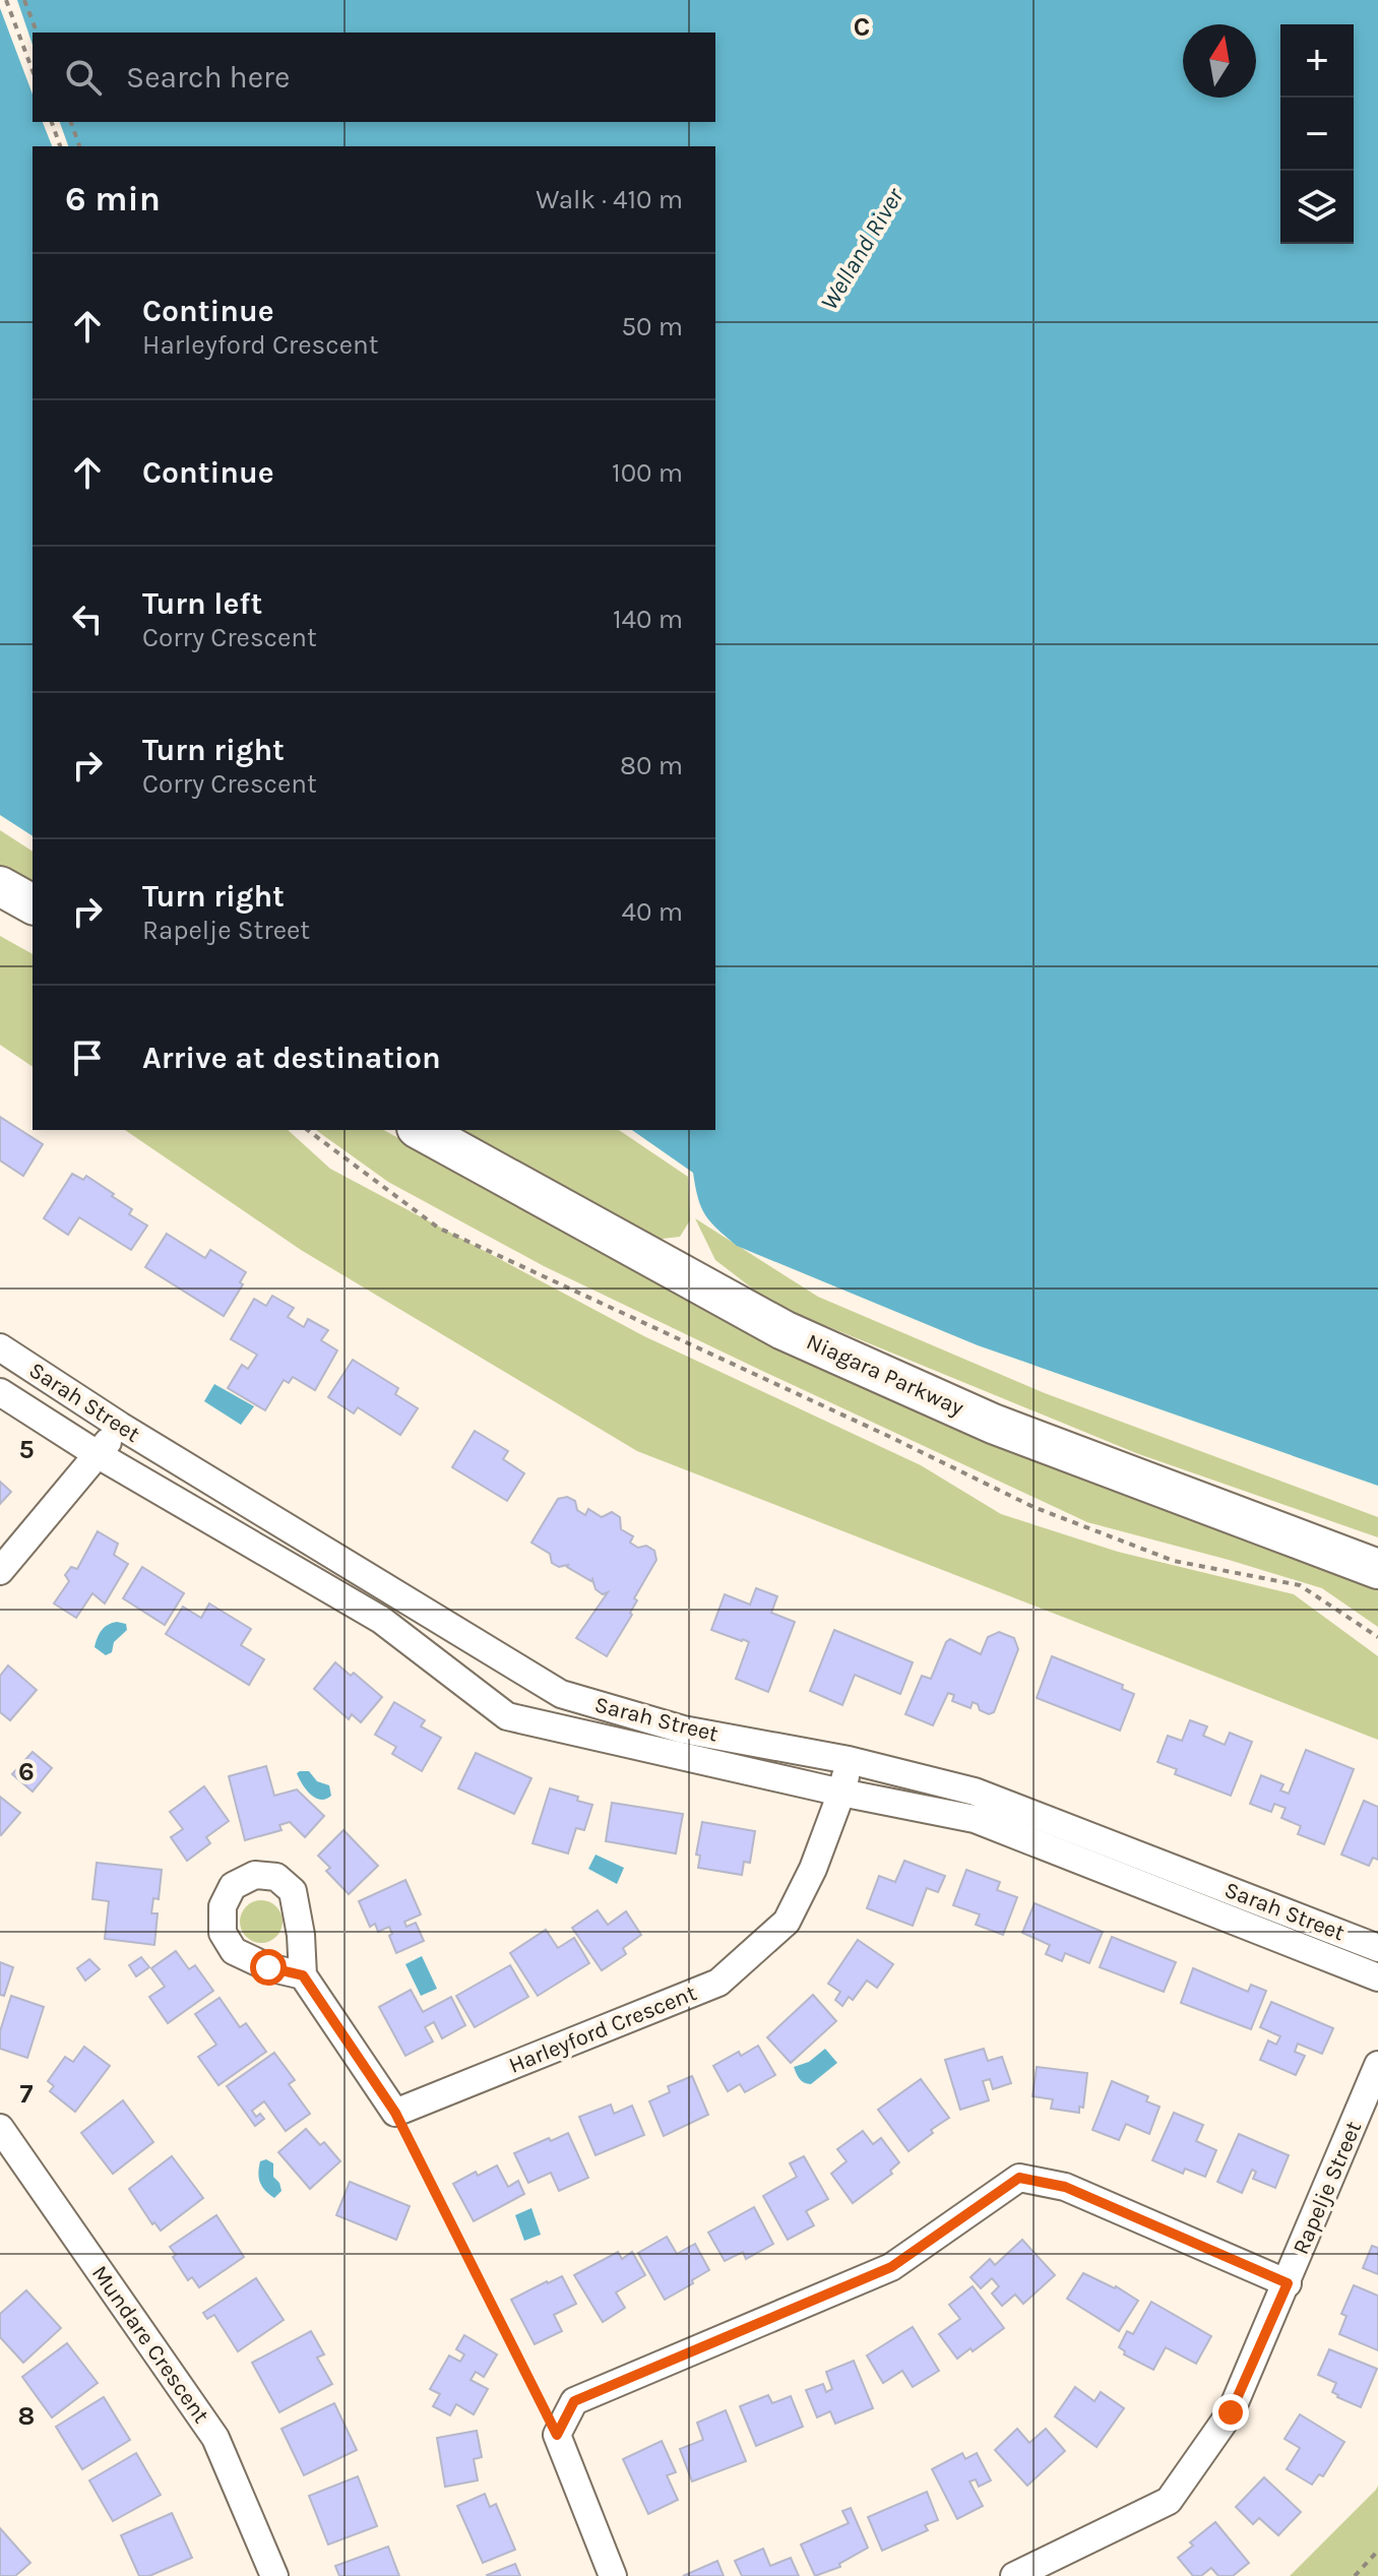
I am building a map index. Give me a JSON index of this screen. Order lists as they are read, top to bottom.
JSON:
{
  "streets": {
    "main road": ["Niagara Parkway"],
    "street": [
      "Sarah Street",
      "Harleyford Crescent",
      "Rapelje Street",
      "Mundare Crescent"
    ]
  },
  "crossings": [
    ["Sarah Street", "Harleyford Crescent"]
  ],
  "water": ["Welland River"],
  "north": "top",
  "page": {
    "map_buttons": ["+", "−"],
    "search": "Search here",
    "heading": ["6 min", "Walk · 410 m"],
    "list": [
      ["Continue", "Harleyford Crescent", "50 m"],
      ["Continue", "100 m"],
      ["Turn left", "Corry Crescent", "140 m"],
      ["Turn right", "Corry Crescent", "80 m"],
      ["Turn right", "Rapelje Street", "40 m"],
      "Arrive at destination"
    ]
  },
  "grid": {
    "columns": ["C"],
    "rows": [
      "5",
      "6",
      "7",
      "8"
    ]
  }
}
